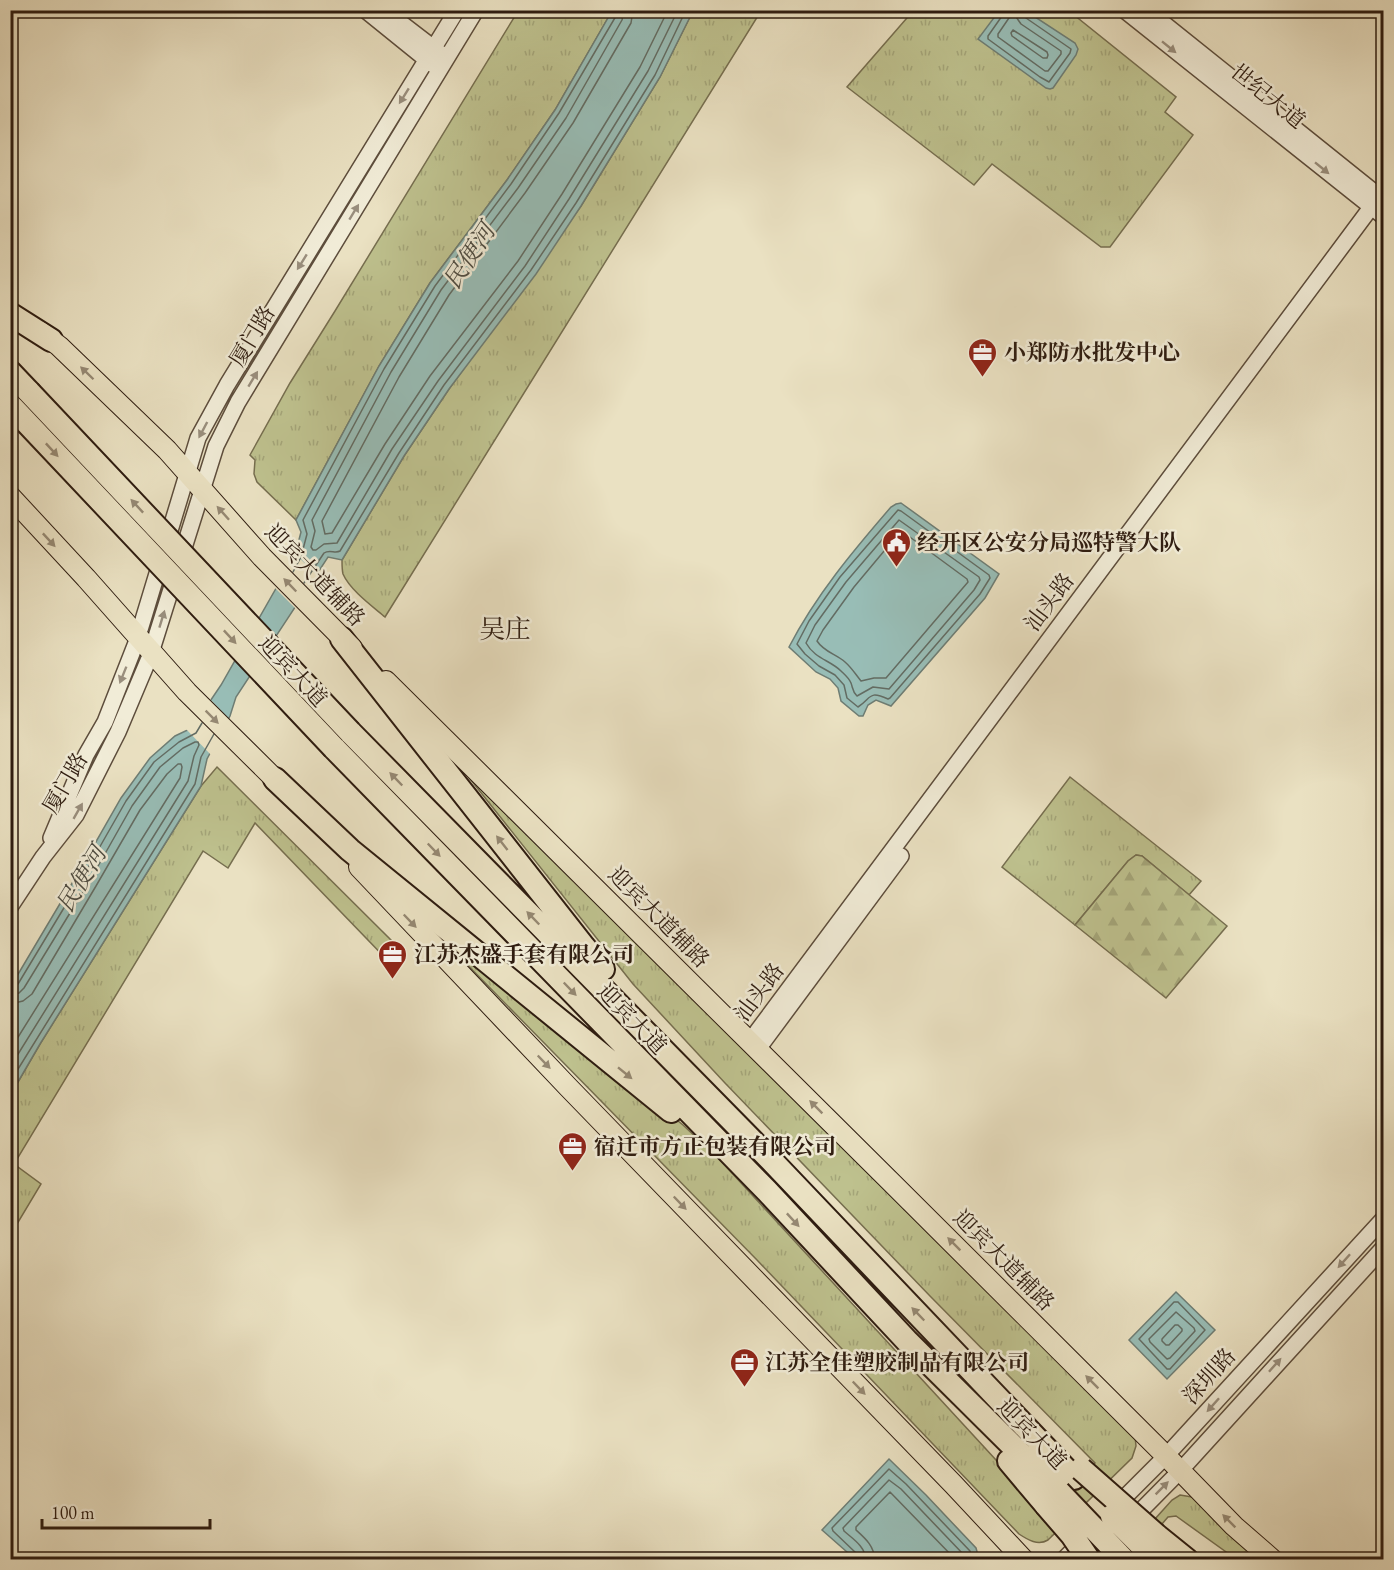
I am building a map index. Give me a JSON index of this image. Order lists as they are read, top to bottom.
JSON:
{
  "streets": {
    "highway": ["迎宾大道"],
    "main road": ["迎宾大道辅路"],
    "street": [
      "世纪大道",
      "厦门路",
      "汕头路",
      "深圳路"
    ]
  },
  "crossings": [
    ["世纪大道", "汕头路"],
    ["厦门路", "迎宾大道辅路"],
    ["迎宾大道辅路", "汕头路"],
    ["迎宾大道辅路", "深圳路"]
  ],
  "districts": ["吴庄"],
  "water": ["民便河"],
  "places": {
    "office": [
      "小郑防水批发中心",
      "江苏杰盛手套有限公司",
      "宿迁市方正包装有限公司",
      "江苏全佳塑胶制品有限公司"
    ],
    "public building": ["经开区公安分局巡特警大队"]
  },
  "scale_bar": "100 m"
}
